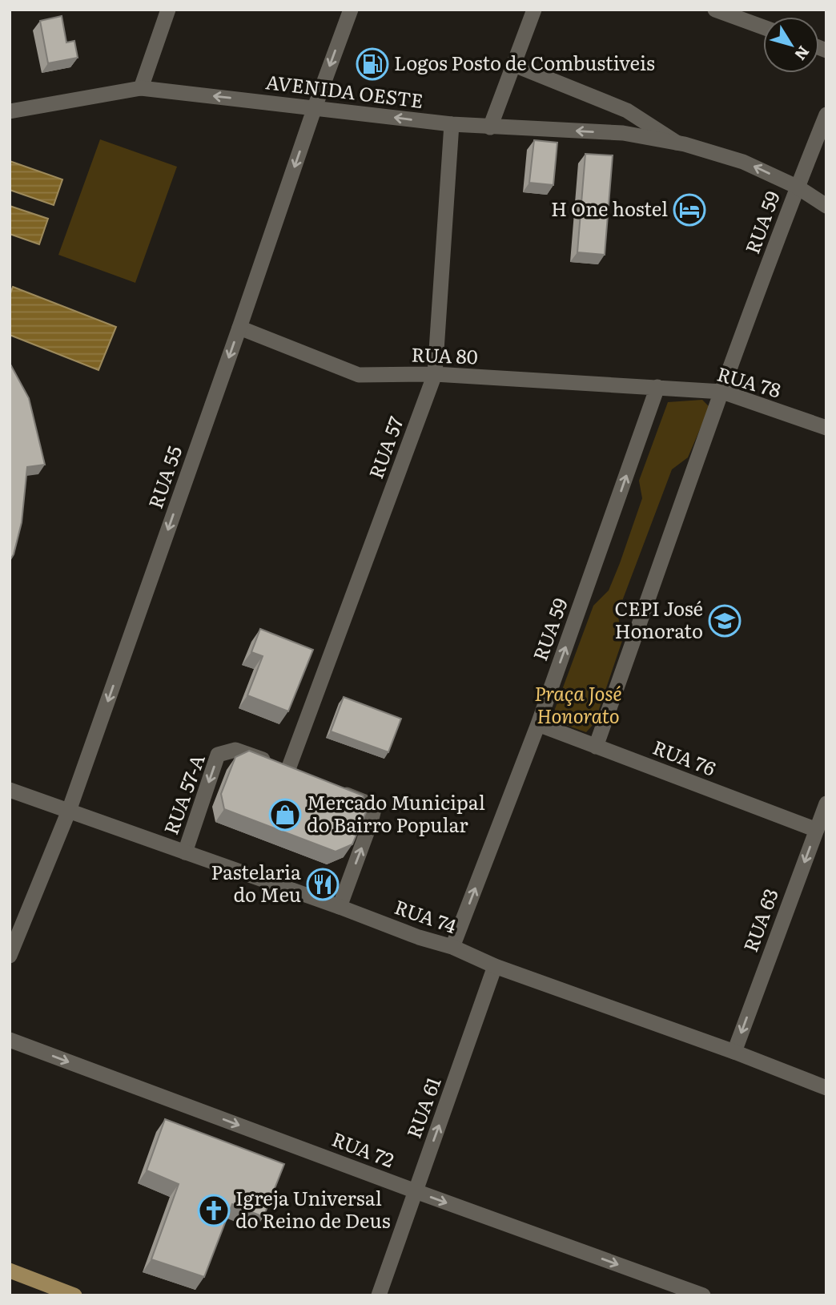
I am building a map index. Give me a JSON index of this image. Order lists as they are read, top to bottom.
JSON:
{
  "streets": {
    "street": [
      "AVENIDA OESTE",
      "RUA 59",
      "RUA 80",
      "RUA 78",
      "RUA 57",
      "RUA 55",
      "RUA 76",
      "RUA 57-A",
      "RUA 74",
      "RUA 63",
      "RUA 61",
      "RUA 72"
    ]
  },
  "crossings": [
    ["AVENIDA OESTE", "RUA 59"],
    ["AVENIDA OESTE", "RUA 57"],
    ["AVENIDA OESTE", "RUA 55"],
    ["RUA 59", "RUA 80"],
    ["RUA 59", "RUA 78"],
    ["RUA 59", "RUA 76"],
    ["RUA 59", "RUA 74"],
    ["RUA 80", "RUA 78"],
    ["RUA 80", "RUA 57"],
    ["RUA 80", "RUA 55"],
    ["RUA 57", "RUA 57-A"],
    ["RUA 55", "RUA 74"],
    ["RUA 76", "RUA 63"],
    ["RUA 57-A", "RUA 74"],
    ["RUA 74", "RUA 63"],
    ["RUA 74", "RUA 61"],
    ["RUA 61", "RUA 72"]
  ],
  "one_way": [
    "RUA 55",
    "RUA 63",
    "RUA 61",
    "RUA 72"
  ],
  "parks": ["Praça José Honorato"],
  "places": {
    "fuel station": ["Logos Posto de Combustiveis"],
    "hotel": ["H One hostel"],
    "school or university": ["CEPI José Honorato"],
    "shop": ["Mercado Municipal do Bairro Popular"],
    "restaurant": ["Pastelaria do Meu"],
    "church": ["Igreja Universal do Reino de Deus"]
  },
  "north": "bottom right"
}
